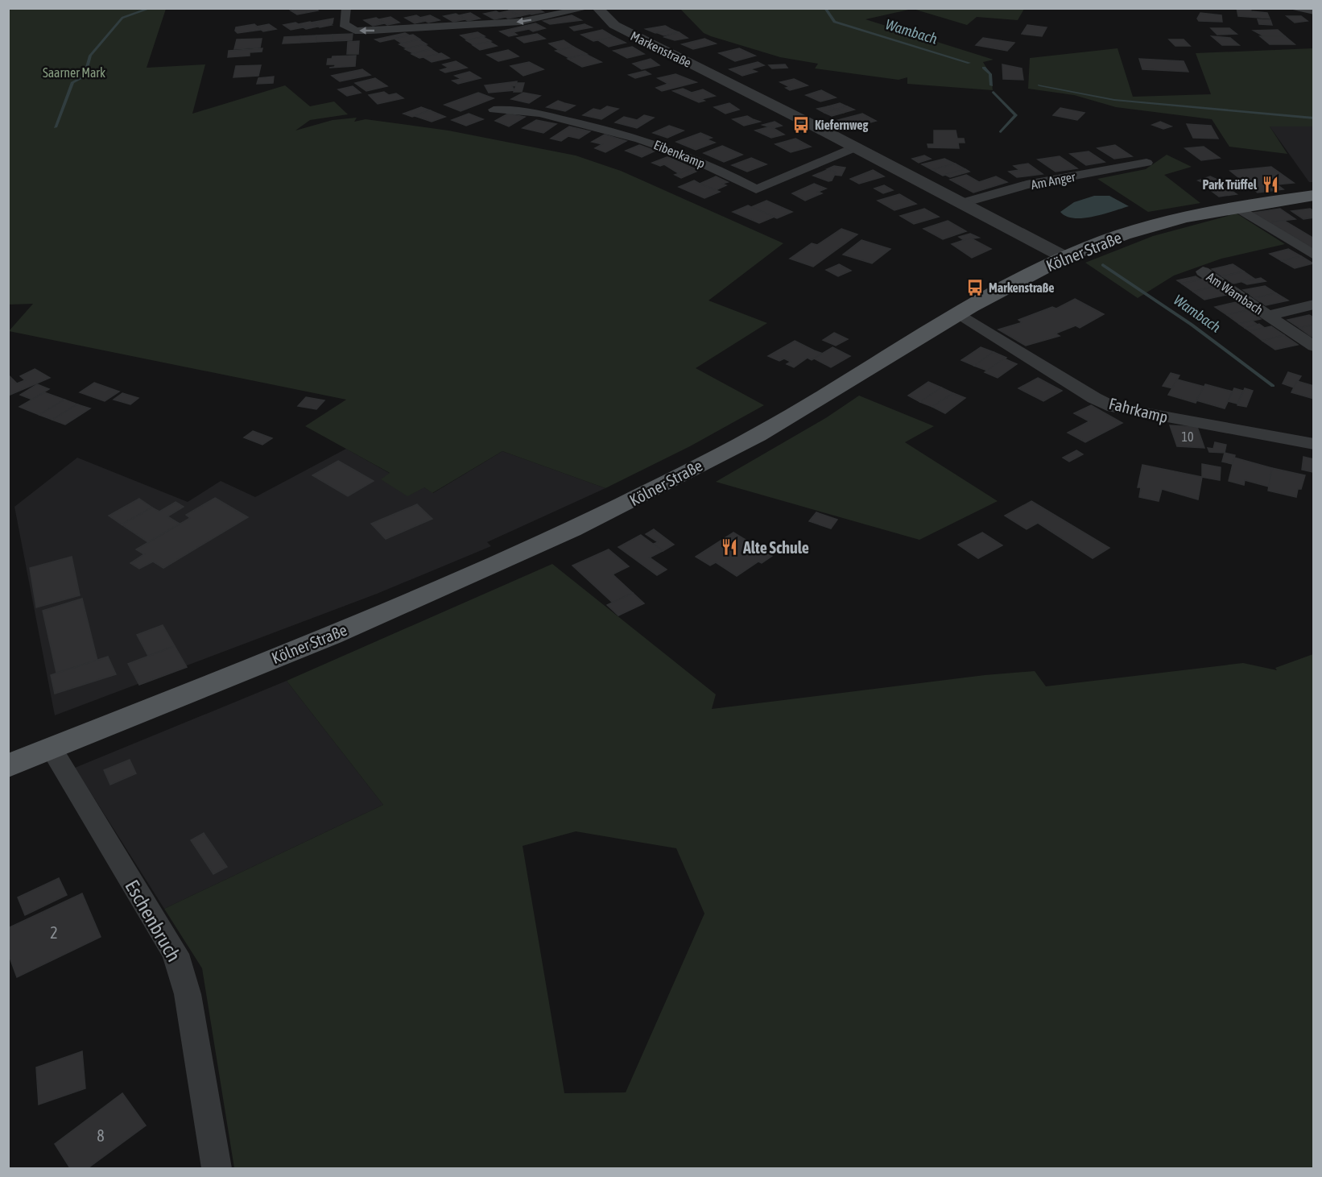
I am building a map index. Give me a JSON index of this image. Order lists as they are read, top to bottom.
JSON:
{
  "streets": {
    "main road": ["Kölner Straße"],
    "street": [
      "Markenstraße",
      "Eibenkamp",
      "Am Anger",
      "Am Wambach",
      "Fahrkamp",
      "Eschenbruch"
    ]
  },
  "crossings": [
    ["Markenstraße", "Eibenkamp"],
    ["Markenstraße", "Am Anger"],
    ["Markenstraße", "Kölner Straße"],
    ["Kölner Straße", "Fahrkamp"],
    ["Kölner Straße", "Eschenbruch"]
  ],
  "water": ["Wambach"],
  "parks": ["Saarner Mark"],
  "places": {
    "bus stop": ["Kiefernweg", "Markenstraße"],
    "restaurant": ["Park Trüffel", "Alte Schule"]
  },
  "house_numbers": ["10", "2", "8"]
}
